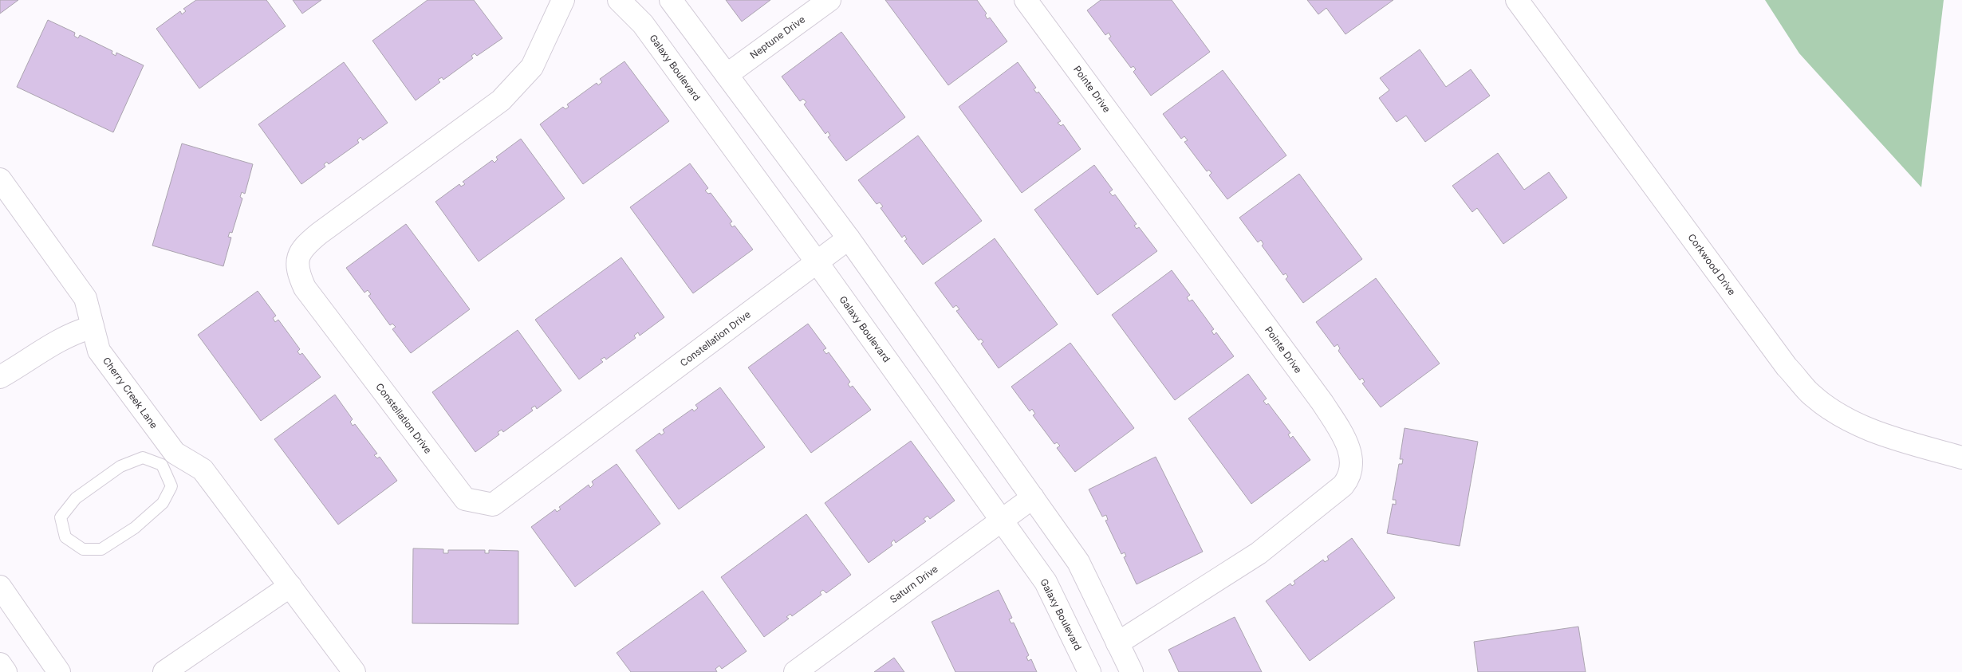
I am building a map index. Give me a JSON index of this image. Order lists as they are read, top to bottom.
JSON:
{
  "streets": {
    "street": [
      "Neptune Drive",
      "Galaxy Boulevard",
      "Pointe Drive",
      "Corkwood Drive",
      "Constellation Drive",
      "Cherry Creek Lane",
      "Saturn Drive"
    ]
  },
  "crossings": [
    ["Galaxy Boulevard", "Constellation Drive"],
    ["Galaxy Boulevard", "Saturn Drive"]
  ]
}
